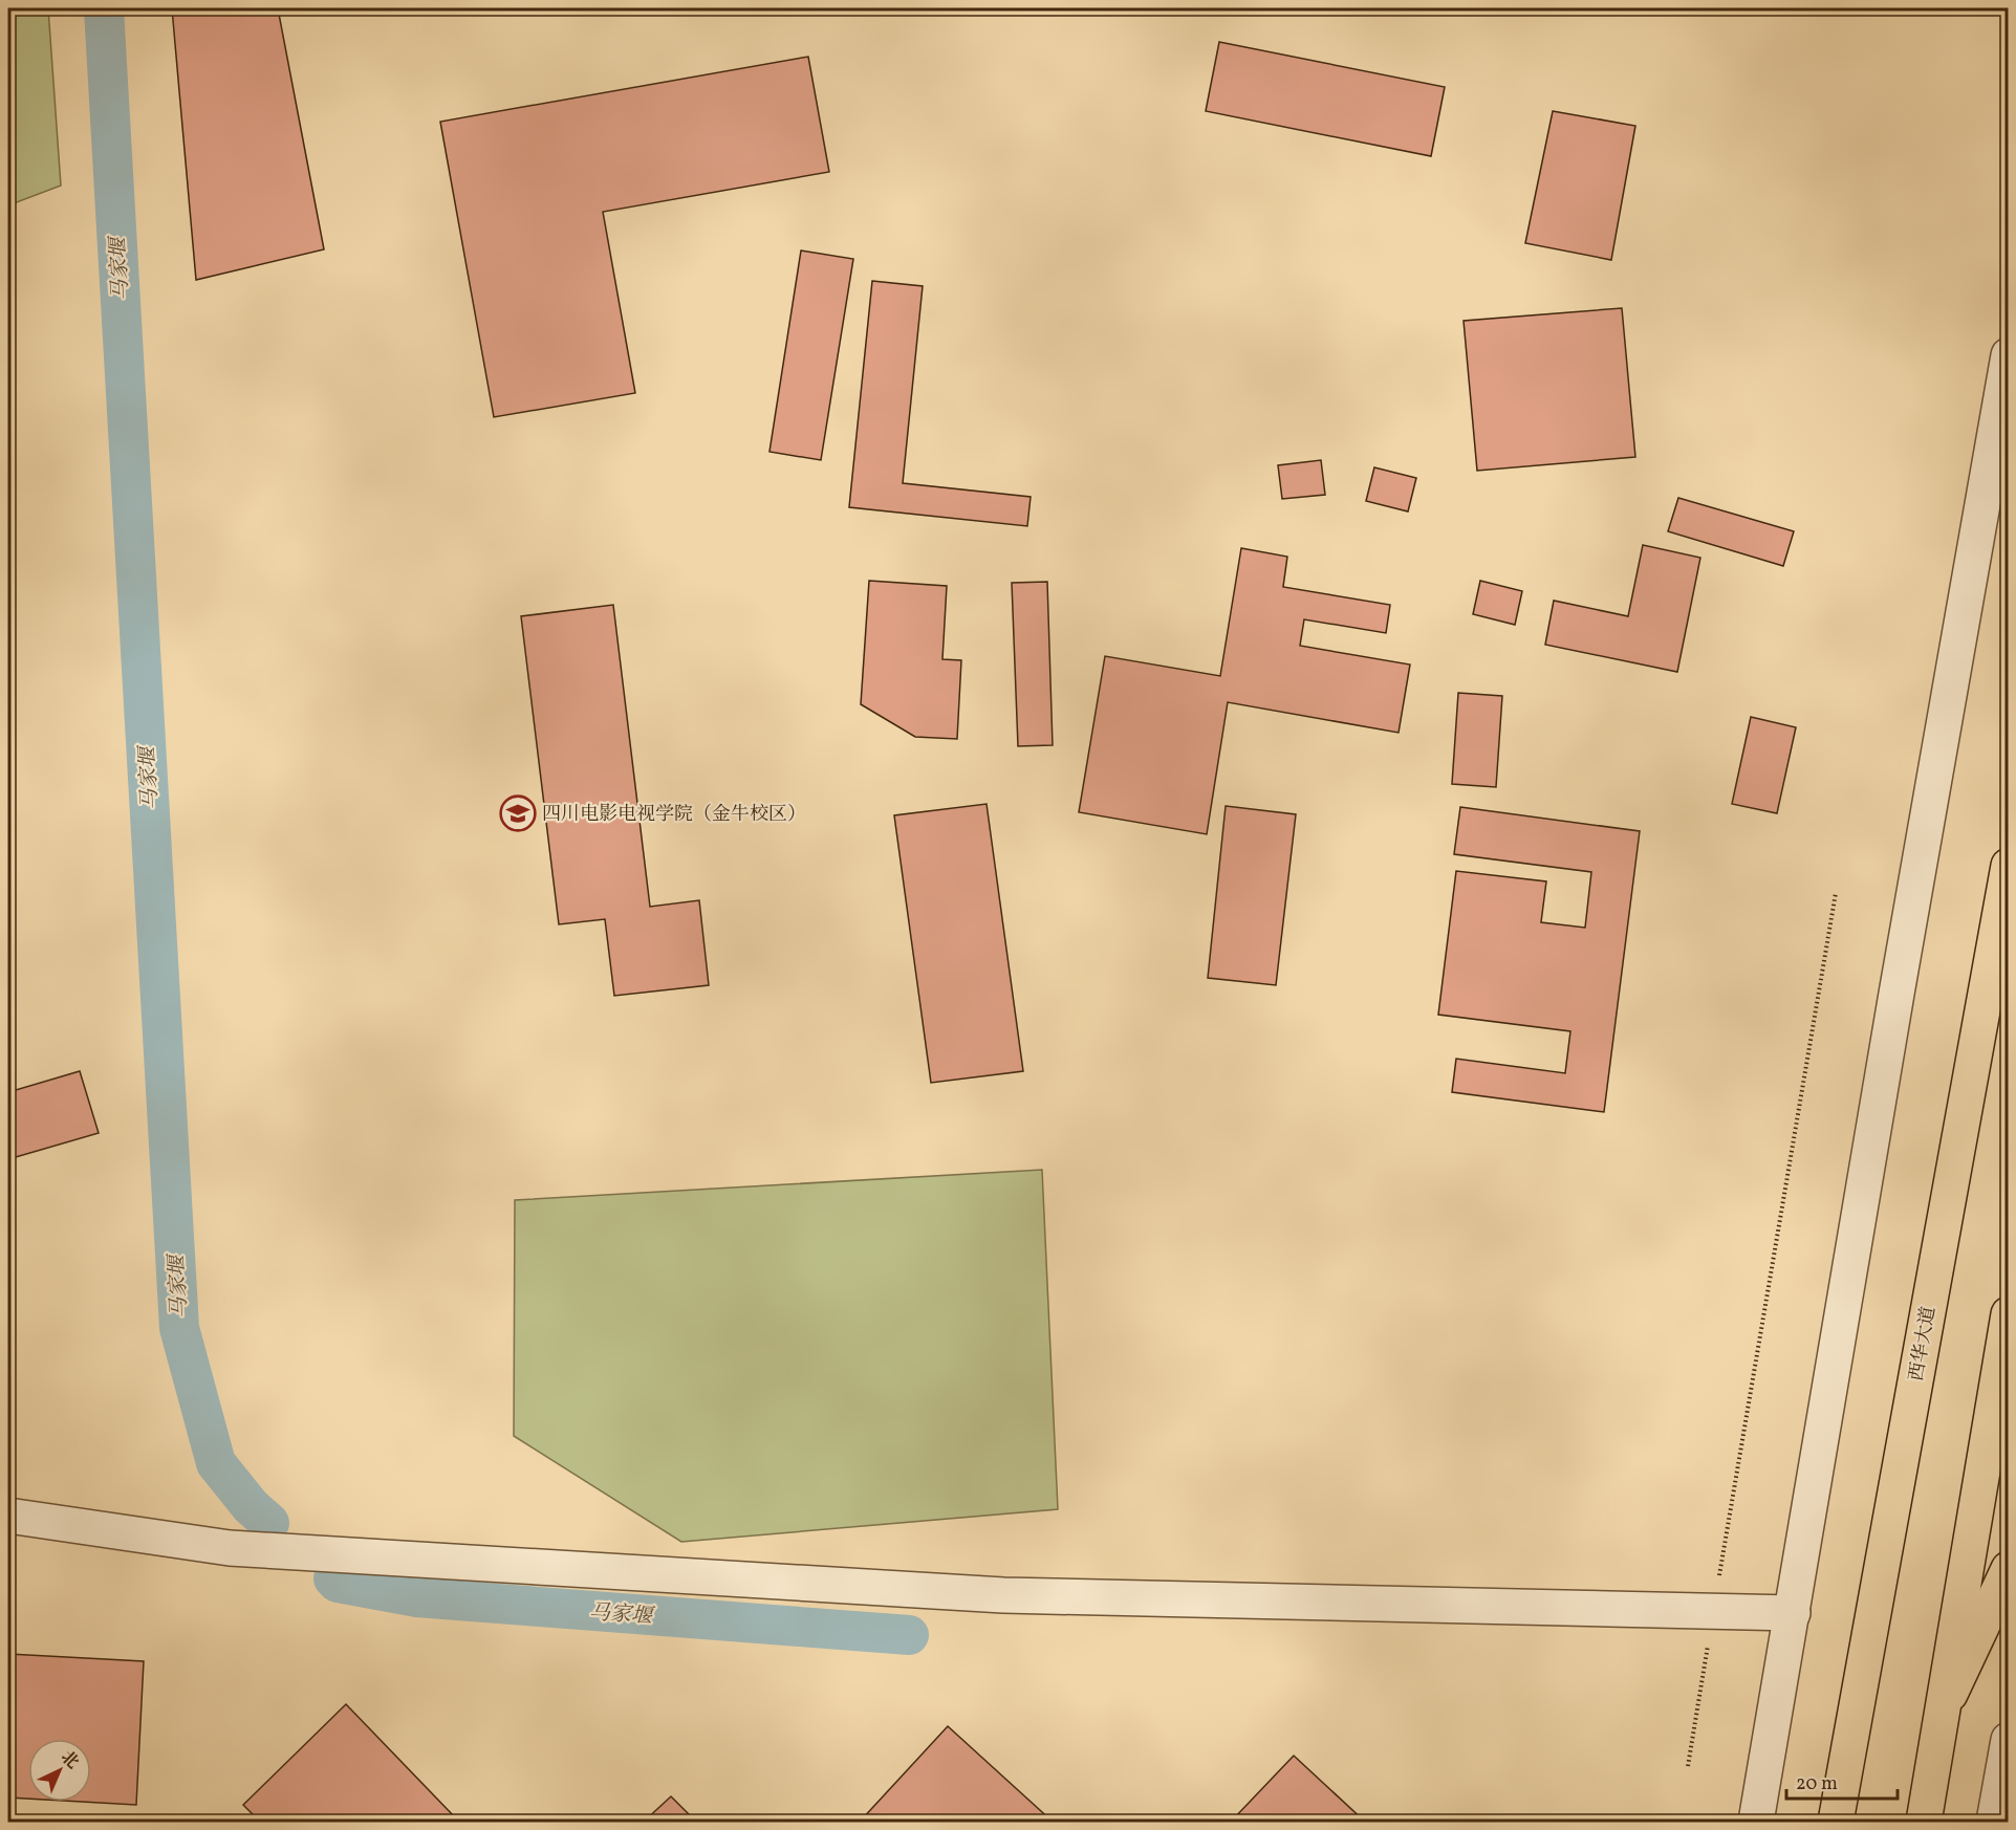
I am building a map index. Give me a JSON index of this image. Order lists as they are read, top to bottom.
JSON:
{
  "streets": {
    "main road": ["西华大道"]
  },
  "water": ["马家堰"],
  "places": {
    "school or university": ["四川电影电视学院（金牛校区）"]
  },
  "scale_bar": "20 m",
  "north": "top right"
}
